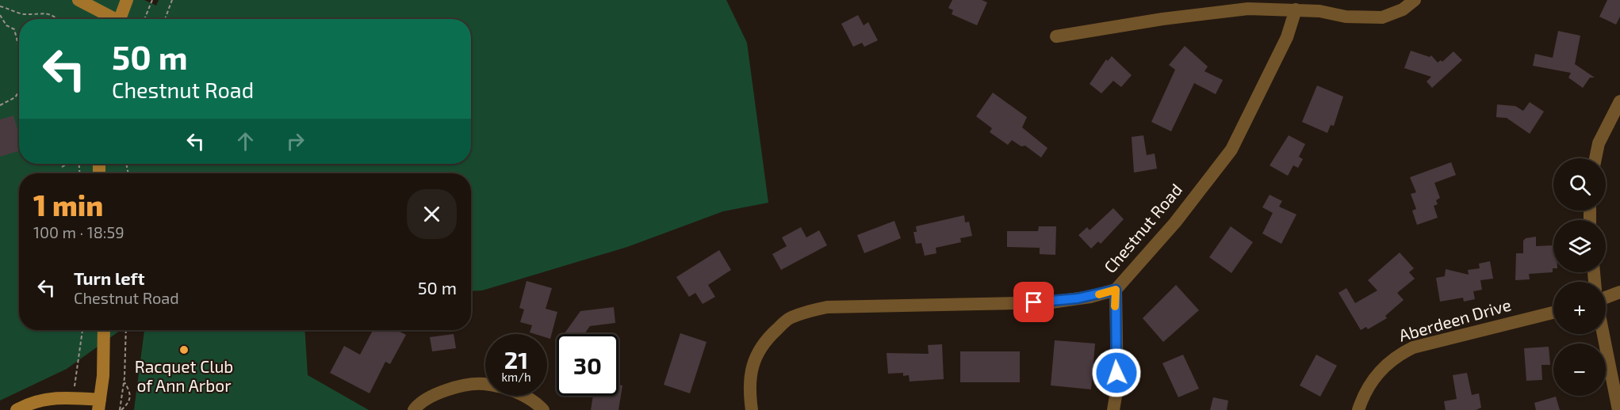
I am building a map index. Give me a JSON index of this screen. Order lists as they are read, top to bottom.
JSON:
{
  "streets": {
    "street": ["Chestnut Road", "Aberdeen Drive"]
  },
  "places": ["Racquet Club of Ann Arbor"],
  "page": {
    "turn": ["50 m", "Chestnut Road"],
    "map_buttons": ["+", "−"],
    "heading": ["1 min", "100 m · 18:59"],
    "list": [
      {
        "name": "Turn left",
        "note": "Chestnut Road",
        "value": "50 m"
      }
    ],
    "speed": "21 km/h",
    "limit": "30"
  }
}
